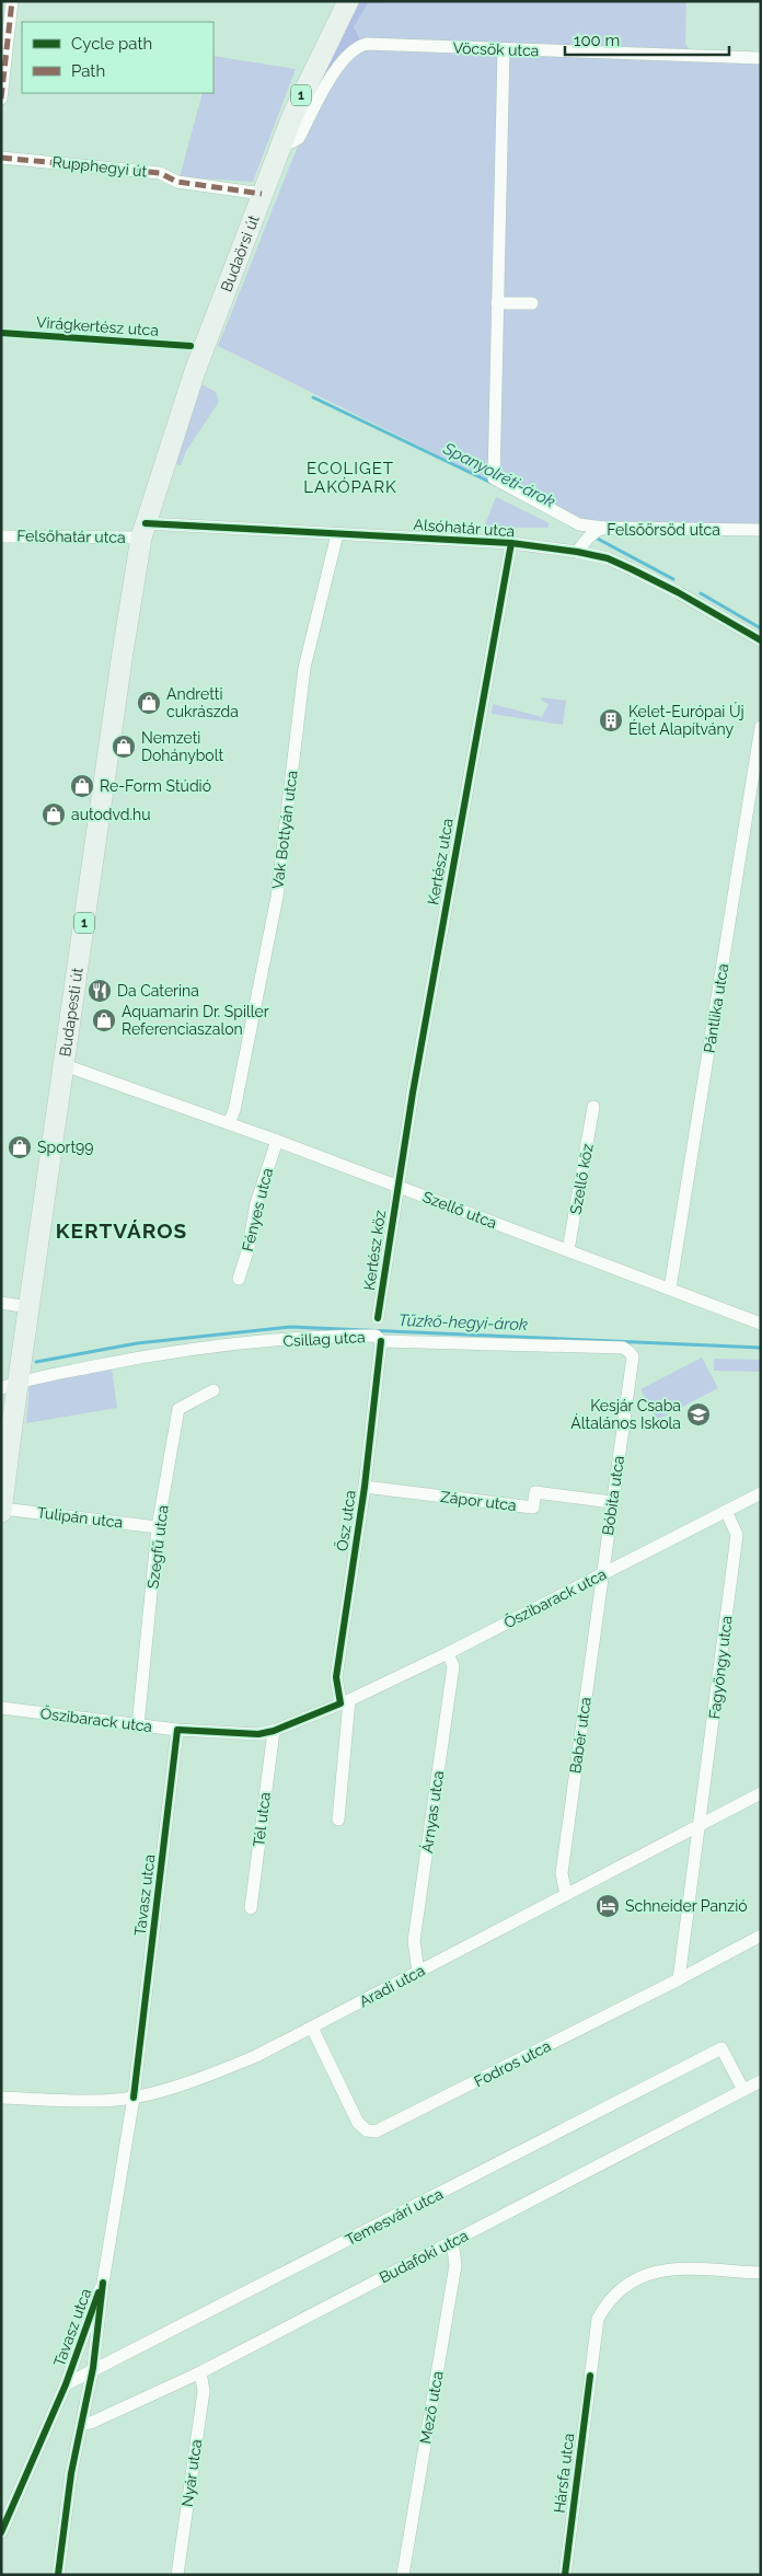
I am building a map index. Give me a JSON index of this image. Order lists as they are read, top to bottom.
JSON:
{
  "streets": {
    "main road": ["1", "Budaörsi út", "Budapesti út"],
    "street": [
      "Vöcsök utca",
      "Rupphegyi út",
      "Alsóhatár utca",
      "Felsőörsöd utca",
      "Felsőhatár utca",
      "Vak Bottyán utca",
      "Kertész utca",
      "Pántlika utca",
      "Szellő köz",
      "Fényes utca",
      "Szellő utca",
      "Kertész köz",
      "Csillag utca",
      "Bóbita utca",
      "Zápor utca",
      "Tulipán utca",
      "Ősz utca",
      "Szegfű utca",
      "Őszibarack utca",
      "Fagyöngy utca",
      "Babér utca",
      "Árnyas utca",
      "Tél utca",
      "Tavasz utca",
      "Aradi utca",
      "Fodros utca",
      "Temesvári utca",
      "Budafoki utca",
      "Mező utca",
      "Nyár utca",
      "Hársfa utca"
    ],
    "cycle path": ["Virágkertész utca"]
  },
  "crossings": [
    ["Vöcsök utca", "Budaörsi út"],
    ["Rupphegyi út", "Budaörsi út"],
    ["Budaörsi út", "Alsóhatár utca"],
    ["Budaörsi út", "Felsőhatár utca"],
    ["Budaörsi út", "Budapesti út"],
    ["Alsóhatár utca", "Felsőörsöd utca"],
    ["Alsóhatár utca", "Felsőhatár utca"],
    ["Alsóhatár utca", "Vak Bottyán utca"],
    ["Alsóhatár utca", "Kertész utca"],
    ["Alsóhatár utca", "Budapesti út"],
    ["Felsőhatár utca", "Budapesti út"],
    ["Vak Bottyán utca", "Szellő utca"],
    ["Kertész utca", "Szellő utca"],
    ["Kertész utca", "Kertész köz"],
    ["Pántlika utca", "Szellő utca"],
    ["Budapesti út", "Szellő utca"],
    ["Budapesti út", "Csillag utca"],
    ["Budapesti út", "Tulipán utca"],
    ["Szellő köz", "Szellő utca"],
    ["Fényes utca", "Szellő utca"],
    ["Szellő utca", "Kertész köz"],
    ["Csillag utca", "Bóbita utca"],
    ["Csillag utca", "Ősz utca"],
    ["Bóbita utca", "Zápor utca"],
    ["Bóbita utca", "Őszibarack utca"],
    ["Bóbita utca", "Babér utca"],
    ["Zápor utca", "Ősz utca"],
    ["Tulipán utca", "Szegfű utca"],
    ["Ősz utca", "Őszibarack utca"],
    ["Szegfű utca", "Őszibarack utca"],
    ["Őszibarack utca", "Fagyöngy utca"],
    ["Őszibarack utca", "Babér utca"],
    ["Őszibarack utca", "Árnyas utca"],
    ["Őszibarack utca", "Tél utca"],
    ["Őszibarack utca", "Tavasz utca"],
    ["Fagyöngy utca", "Aradi utca"],
    ["Fagyöngy utca", "Fodros utca"],
    ["Babér utca", "Aradi utca"],
    ["Árnyas utca", "Aradi utca"],
    ["Tavasz utca", "Aradi utca"],
    ["Tavasz utca", "Temesvári utca"],
    ["Tavasz utca", "Budafoki utca"],
    ["Aradi utca", "Fodros utca"],
    ["Temesvári utca", "Budafoki utca"],
    ["Budafoki utca", "Mező utca"],
    ["Budafoki utca", "Nyár utca"]
  ],
  "districts": ["ECOLIGET LAKÓPARK", "KERTVÁROS"],
  "water": ["Spanyolréti-árok", "Tűzkő-hegyi-árok"],
  "places": {
    "shop": [
      "Andretti cukrászda",
      "Nemzeti Dohánybolt",
      "Re-Form Stúdió",
      "autodvd.hu",
      "Aquamarin Dr. Spiller Referenciaszalon",
      "Sport99"
    ],
    "building": ["Kelet-Európai Új Élet Alapítvány"],
    "restaurant": ["Da Caterina"],
    "school or university": ["Kesjár Csaba Általános Iskola"],
    "hotel": ["Schneider Panzió"]
  },
  "legend": ["Cycle path", "Path"],
  "scale_bar": "100 m"
}
